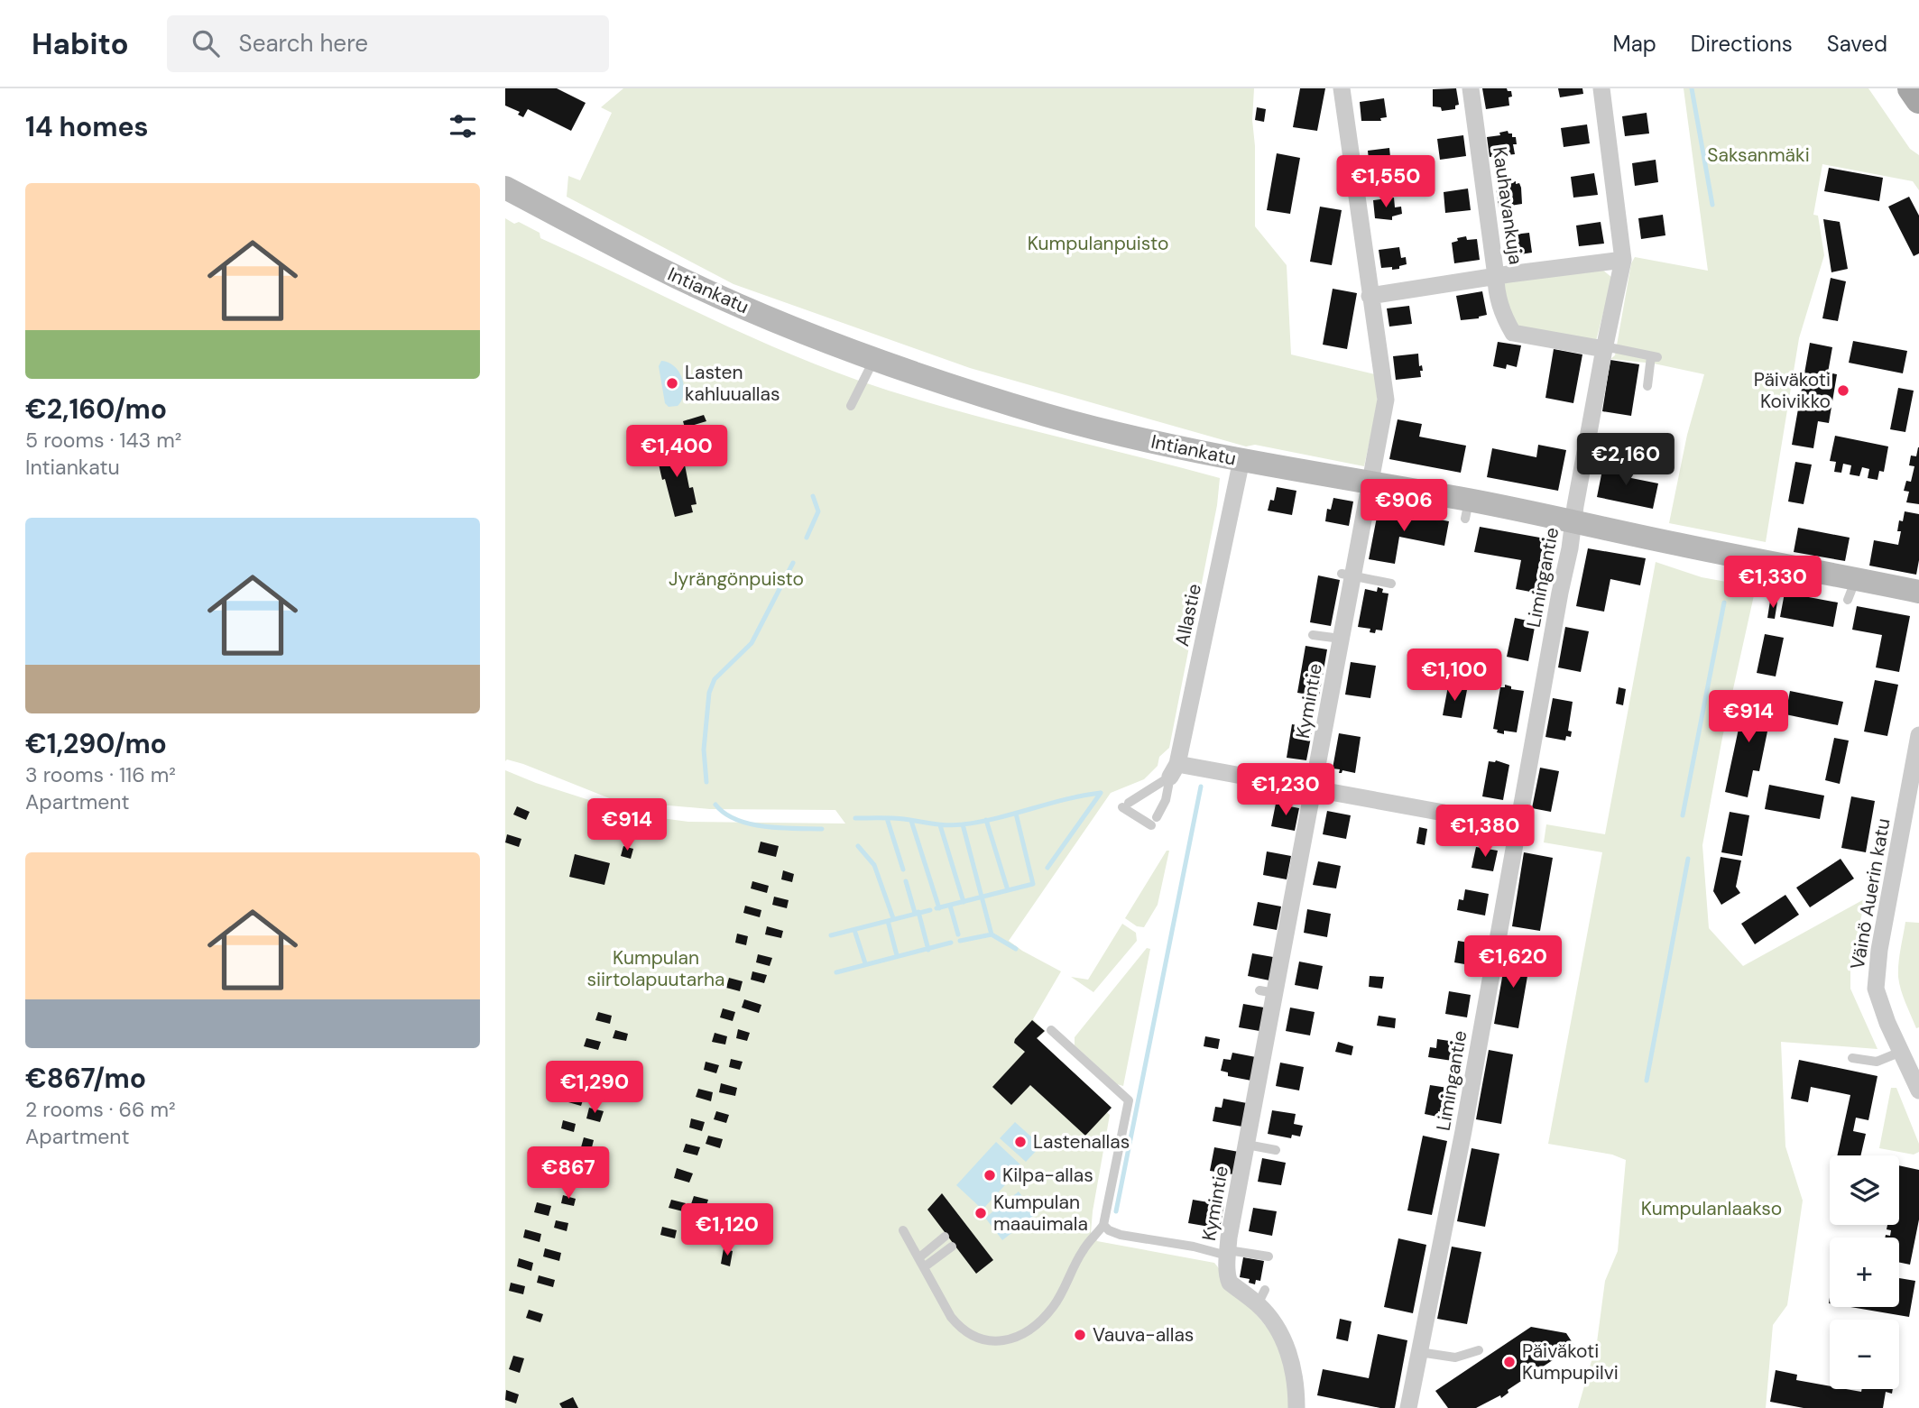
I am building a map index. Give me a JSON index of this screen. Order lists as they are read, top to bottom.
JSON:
{
  "streets": {
    "street": [
      "Kauhavankuja",
      "Intiankatu",
      "Limingantie",
      "Allastie",
      "Kymintie",
      "Väinö Auerin katu"
    ]
  },
  "crossings": [
    ["Kauhavankuja", "Limingantie"],
    ["Intiankatu", "Limingantie"],
    ["Intiankatu", "Allastie"],
    ["Intiankatu", "Kymintie"]
  ],
  "parks": [
    "Saksanmäki",
    "Kumpulanpuisto",
    "Jyrängönpuisto",
    "Kumpulan siirtolapuutarha",
    "Kumpulanlaakso"
  ],
  "places": [
    "Lasten kahluuallas",
    "Päiväkoti Koivikko",
    "Lastenallas",
    "Kilpa-allas",
    "Kumpulan maauimala",
    "Vauva-allas",
    "Päiväkoti Kumpupilvi"
  ],
  "page": {
    "header": "Habito",
    "search": "Search here",
    "nav": ["Map", "Directions", "Saved"],
    "heading": "14 homes",
    "price": [
      "€1,550",
      "€1,400",
      "€2,160",
      "€906",
      "€1,330",
      "€1,100",
      "€914",
      "€1,230",
      "€914",
      "€1,380",
      "€1,620",
      "€1,290",
      "€867",
      "€1,120"
    ],
    "list": [
      {
        "name": "€2,160/mo",
        "note": "5 rooms · 143 m² · Intiankatu"
      },
      {
        "name": "€1,290/mo",
        "note": "3 rooms · 116 m² · Apartment"
      },
      {
        "name": "€867/mo",
        "note": "2 rooms · 66 m² · Apartment"
      }
    ],
    "map_buttons": ["+", "−"]
  }
}
